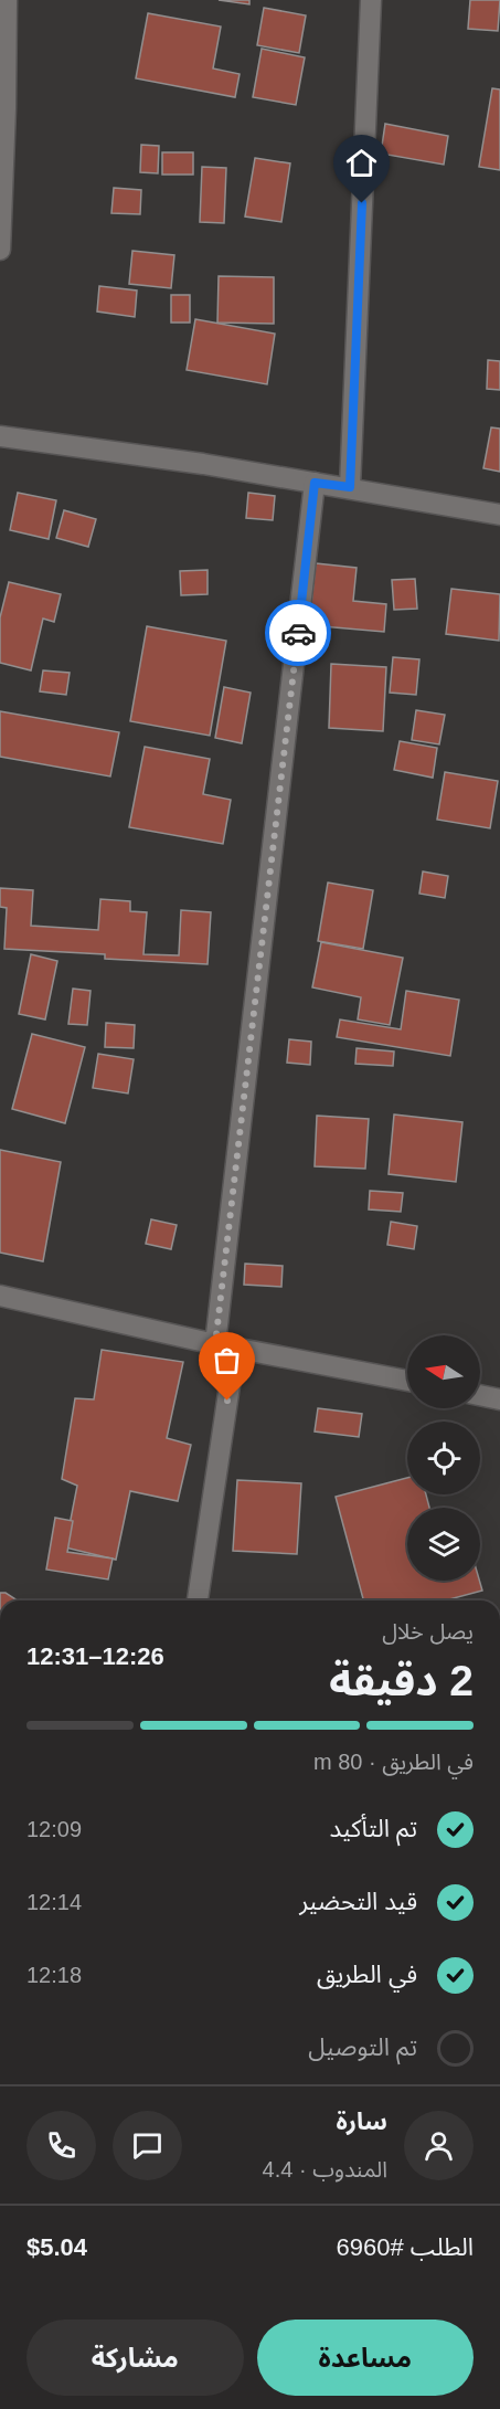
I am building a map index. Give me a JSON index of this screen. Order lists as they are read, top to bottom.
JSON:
{
  "north": "left",
  "page": {
    "heading": ["2 دقيقة", "يصل خلال", "12:26–12:31"],
    "panel": [
      "سارة",
      "المندوب · 4.4",
      "الطلب #6960",
      "$5.04"
    ],
    "bar": "في الطريق · 80 m",
    "list": [
      ["تم التأكيد", "12:09"],
      ["قيد التحضير", "12:14"],
      ["في الطريق", "12:18"],
      "تم التوصيل"
    ],
    "buttons": ["مساعدة", "مشاركة"]
  }
}
